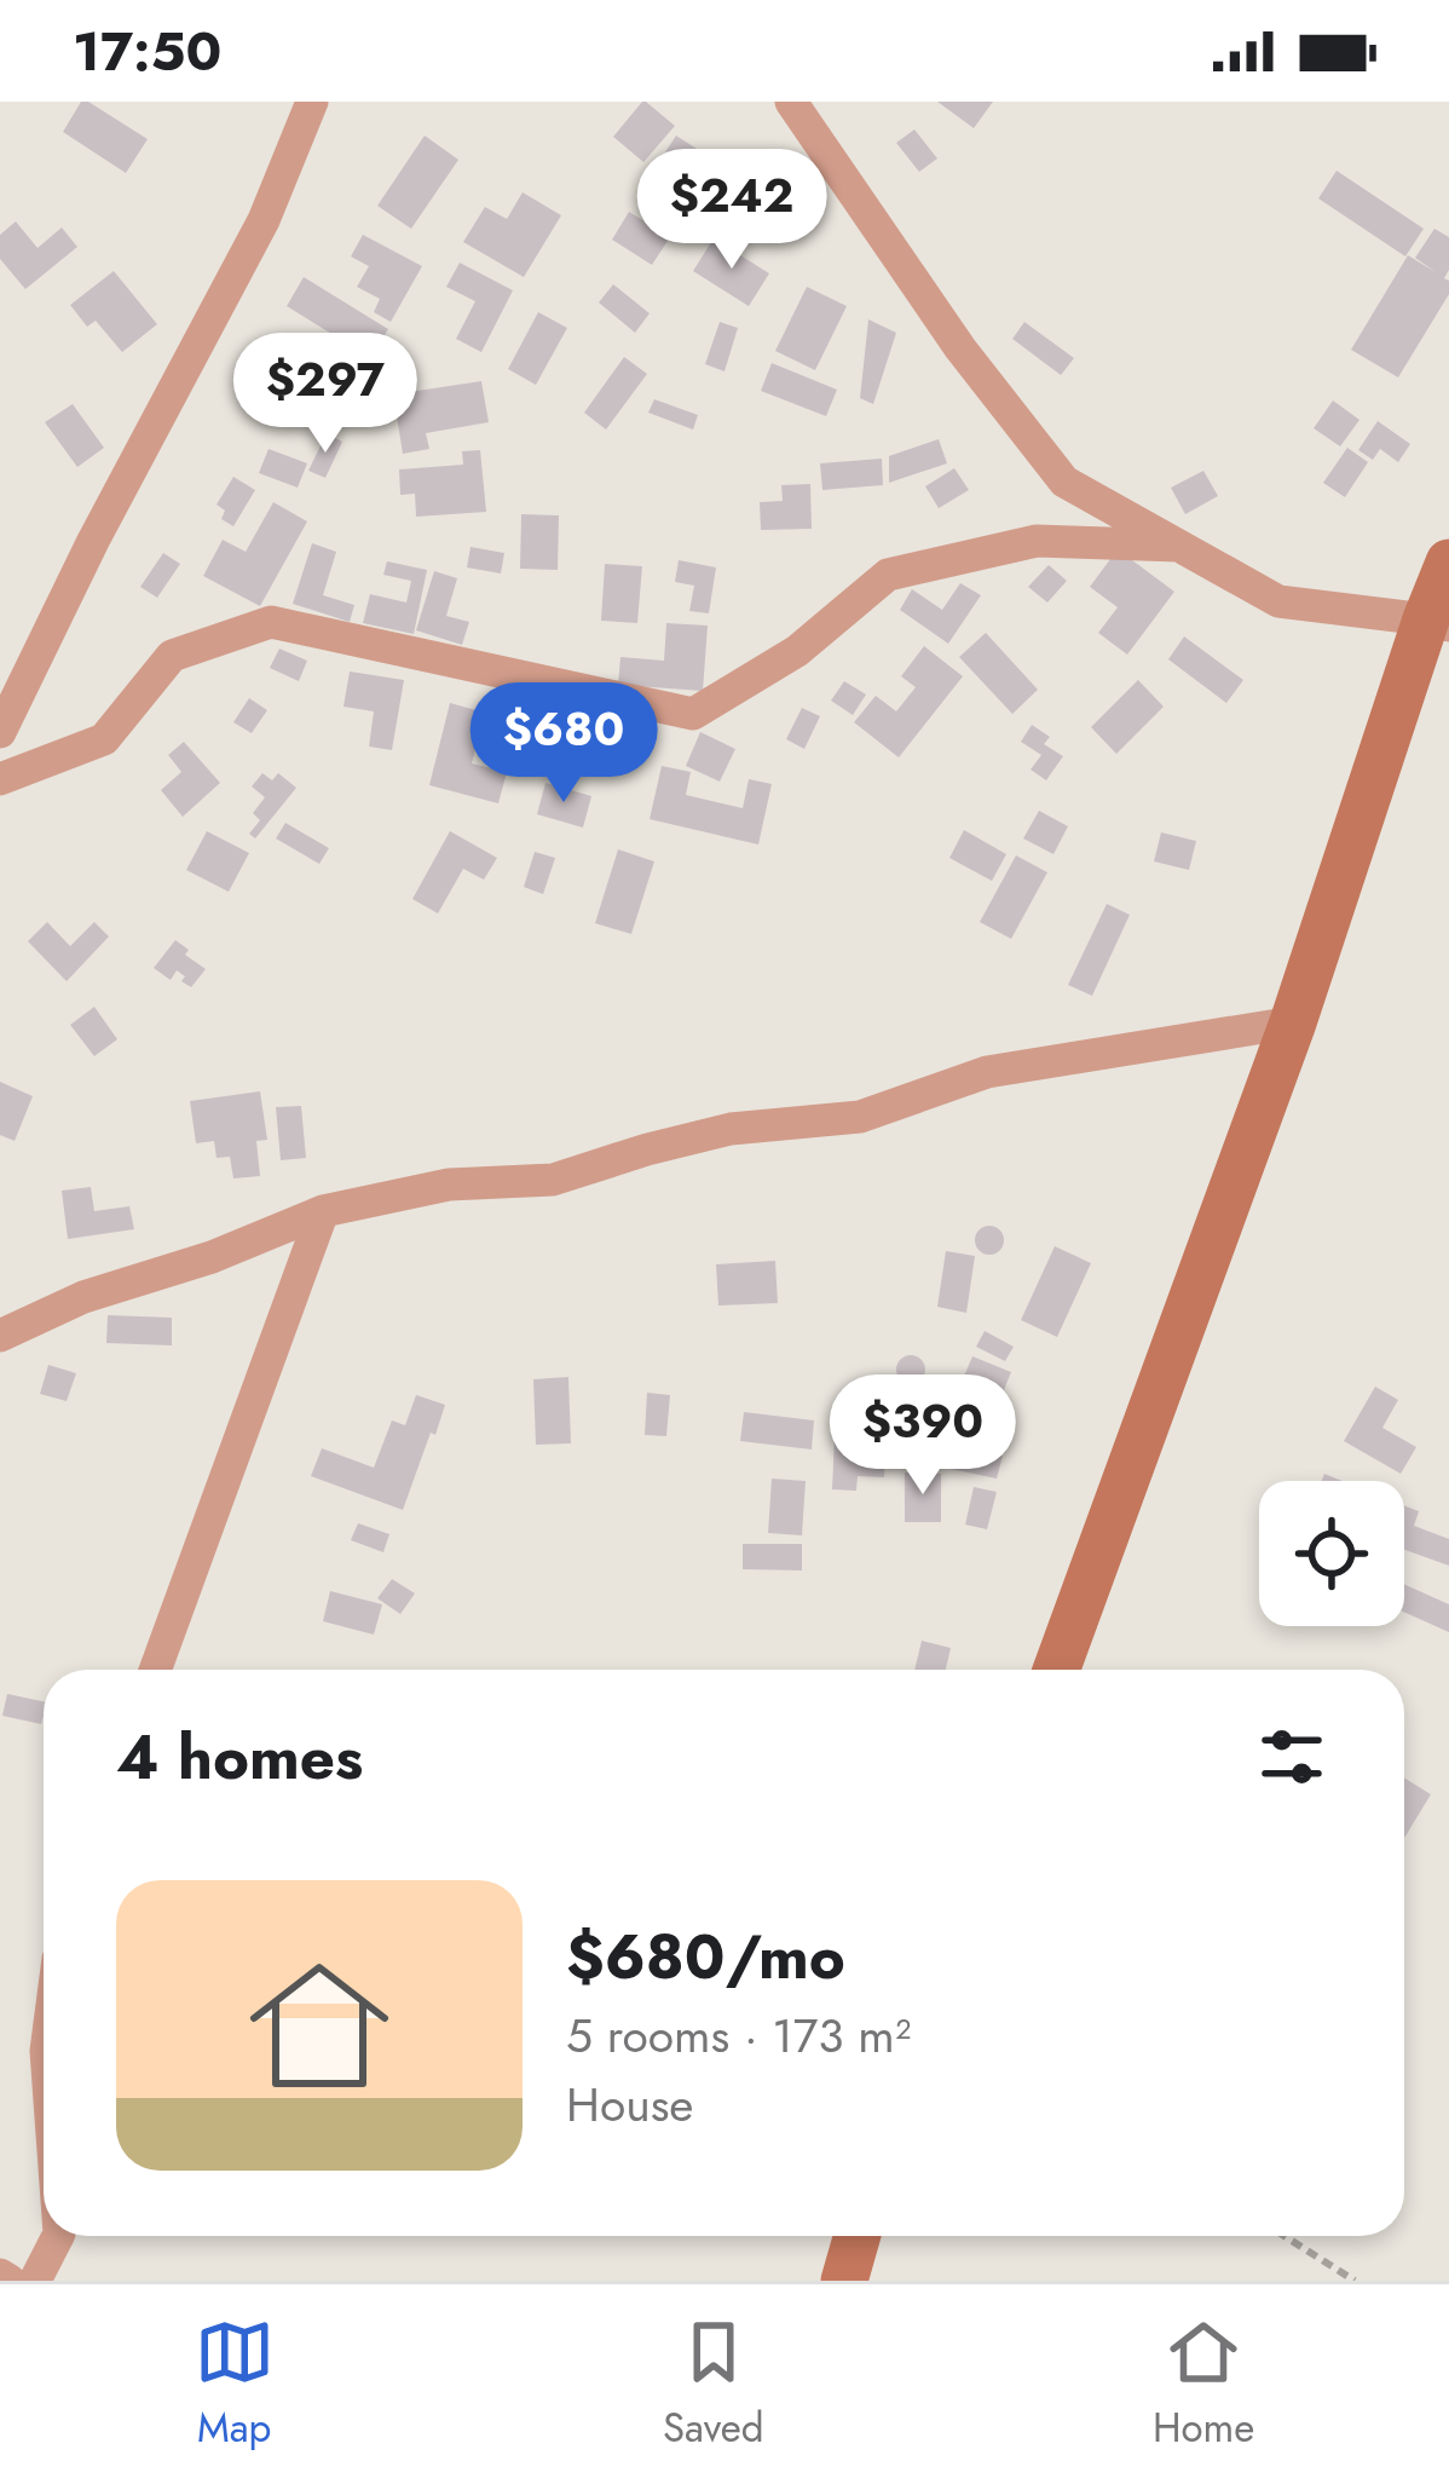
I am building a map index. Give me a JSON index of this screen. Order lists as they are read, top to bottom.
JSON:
{
  "page": {
    "status": "17:50",
    "price": [
      "$242",
      "$297",
      "$680",
      "$390"
    ],
    "heading": "4 homes",
    "list": [
      {
        "name": "$680/mo",
        "note": "5 rooms · 173 m² · House"
      }
    ],
    "tabs": ["Map", "Saved", "Home"]
  }
}
